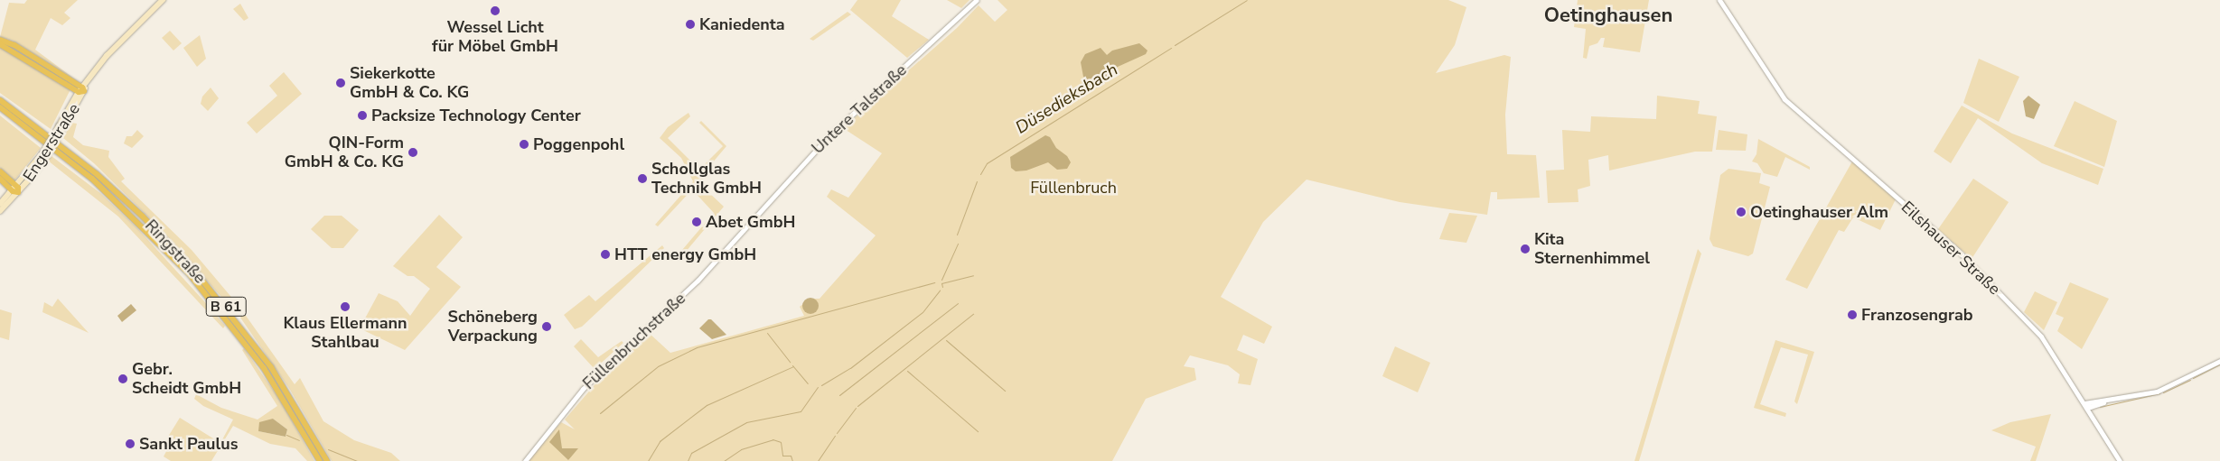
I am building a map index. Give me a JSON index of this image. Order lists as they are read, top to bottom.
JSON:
{
  "streets": {
    "highway": ["Ringstraße", "B 61"],
    "main road": ["Engerstraße"],
    "street": ["Untere Talstraße", "Eilshauser Straße", "Füllenbruchstraße"]
  },
  "crossings": [
    ["Untere Talstraße", "Füllenbruchstraße"]
  ],
  "districts": ["Oetinghausen"],
  "water": ["Düsedieksbach"],
  "parks": ["Füllenbruch"],
  "places": [
    "Wessel Licht für Möbel GmbH",
    "Kaniedenta",
    "Siekerkotte GmbH & Co. KG",
    "Packsize Technology Center",
    "Poggenpohl",
    "QIN-Form GmbH & Co. KG",
    "Schollglas Technik GmbH",
    "Oetinghauser Alm",
    "Abet GmbH",
    "Kita Sternenhimmel",
    "HTT energy GmbH",
    "Klaus Ellermann Stahlbau",
    "Franzosengrab",
    "Schöneberg Verpackung",
    "Gebr. Scheidt GmbH",
    "Sankt Paulus"
  ]
}
